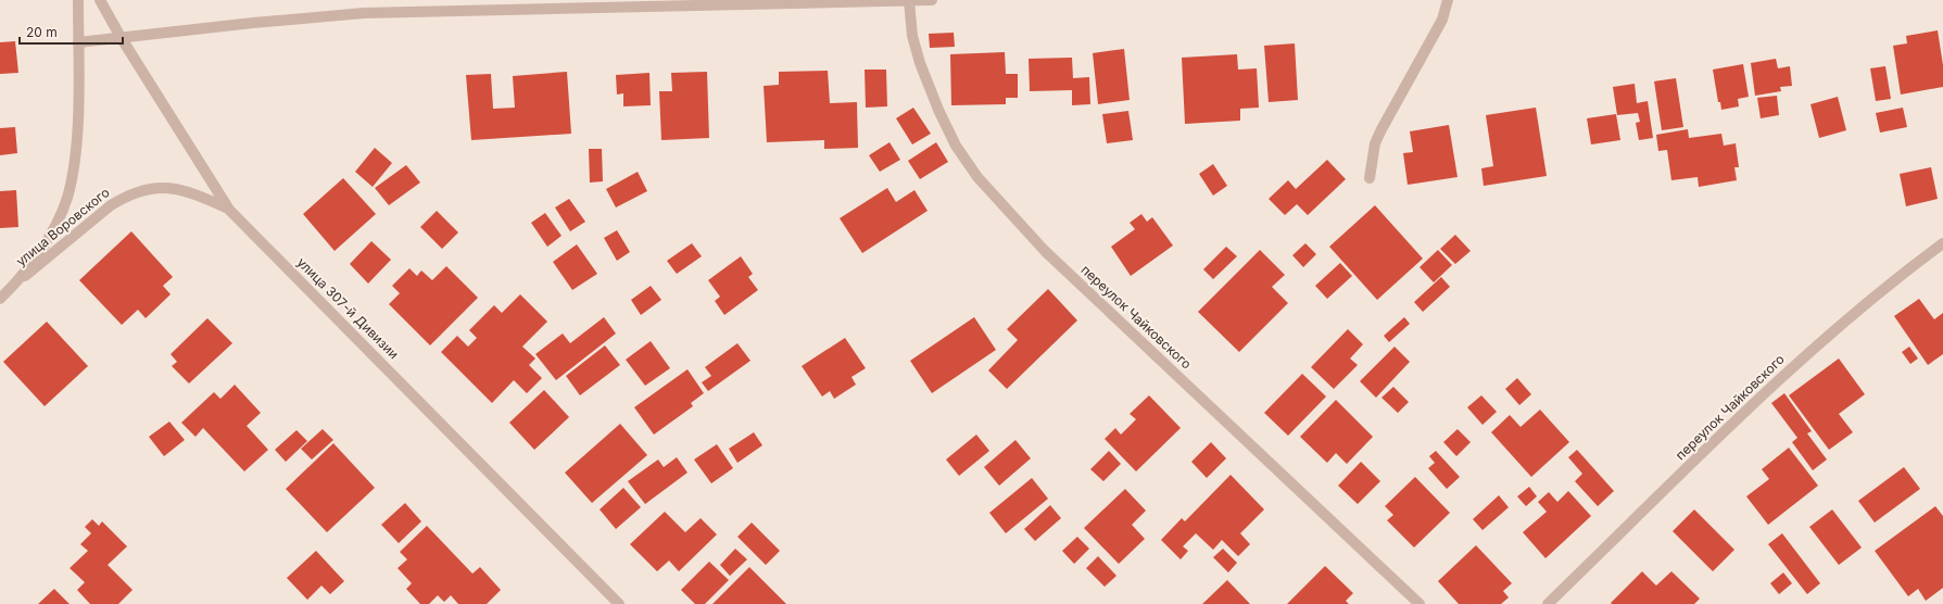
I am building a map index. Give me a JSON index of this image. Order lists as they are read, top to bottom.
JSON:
{
  "streets": {
    "street": ["улица Воровского", "улица 307-й Дивизии", "переулок Чайковского"]
  },
  "crossings": [
    ["улица Воровского", "улица 307-й Дивизии"]
  ],
  "scale_bar": "20 m"
}
